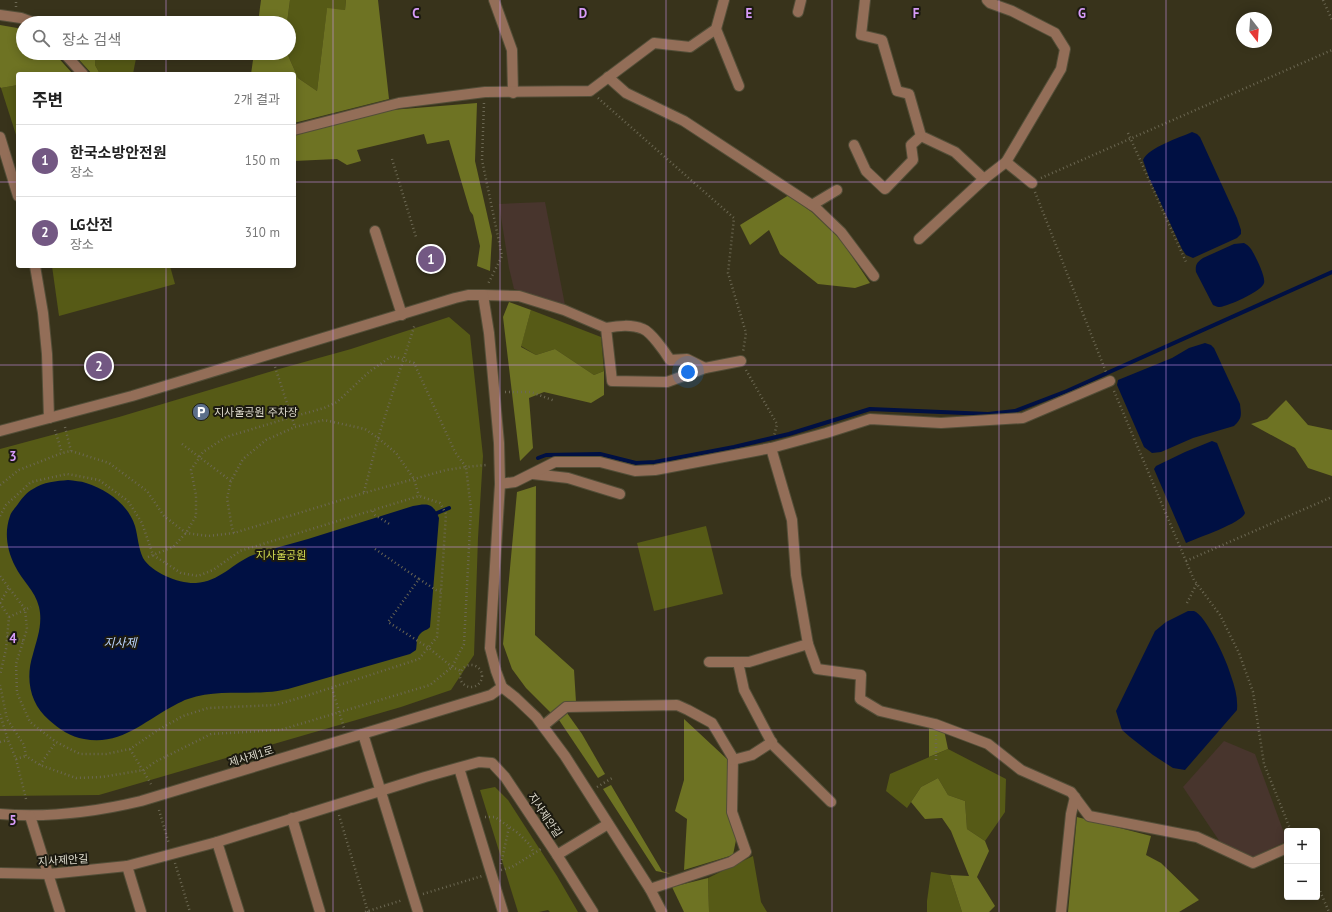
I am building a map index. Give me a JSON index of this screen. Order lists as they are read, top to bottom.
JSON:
{
  "streets": {
    "street": ["제사제1로", "지사제안길"]
  },
  "water": ["지사제"],
  "parks": ["지사울공원"],
  "places": {
    "parking": ["지사울공원 주차장"]
  },
  "north": "bottom",
  "page": {
    "search": "장소 검색",
    "heading": ["주변", "2개 결과"],
    "list": [
      {
        "mark": "1",
        "name": "한국소방안전원",
        "note": "장소",
        "value": "150 m"
      },
      {
        "mark": "2",
        "name": "LG산전",
        "note": "장소",
        "value": "310 m"
      }
    ],
    "pins": ["1", "2"],
    "map_buttons": ["+", "−"]
  },
  "grid": {
    "columns": [
      "C",
      "D",
      "E",
      "F",
      "G"
    ],
    "rows": ["3", "4", "5"]
  }
}
